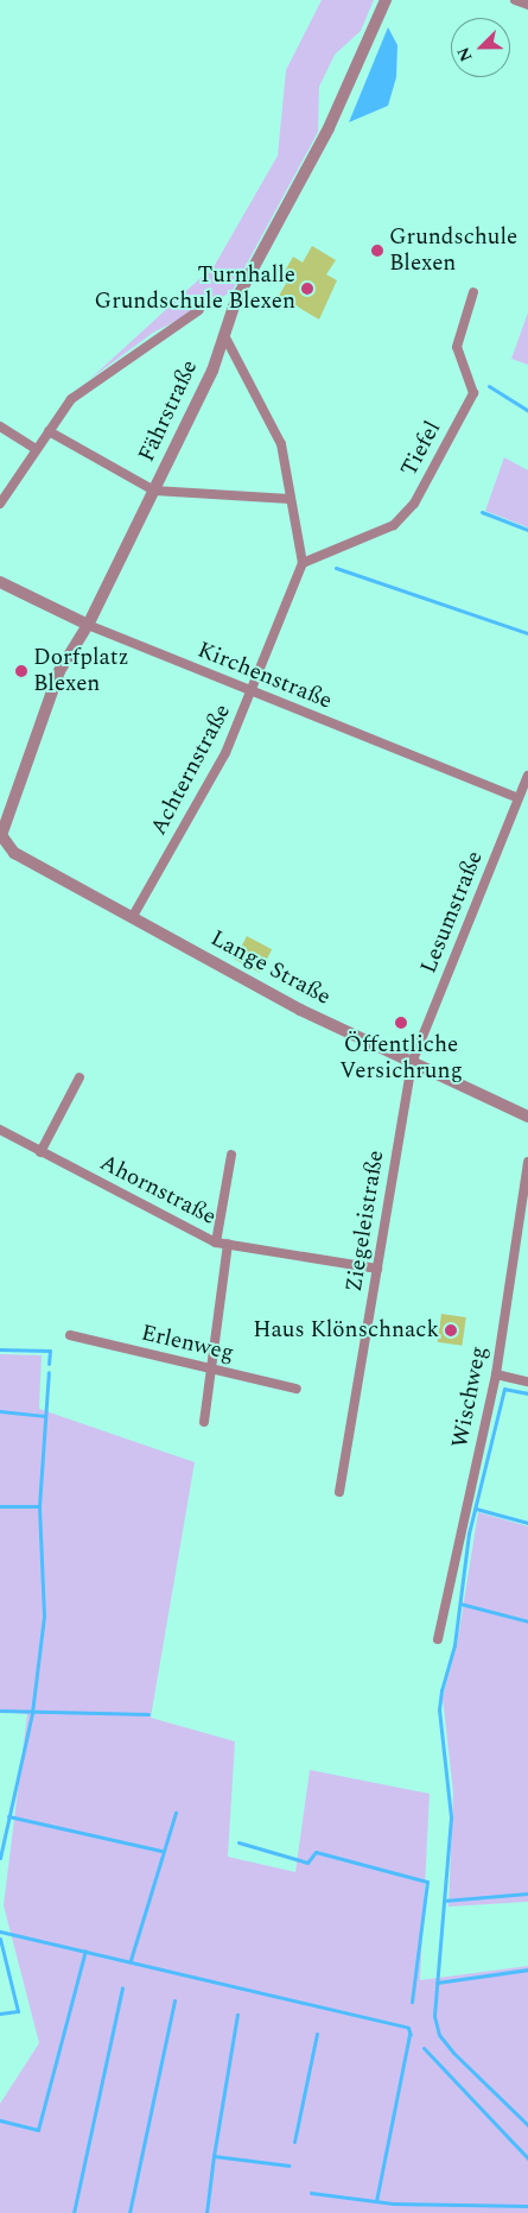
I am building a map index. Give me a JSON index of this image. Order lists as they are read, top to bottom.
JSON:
{
  "streets": {
    "street": [
      "Fährstraße",
      "Tiefel",
      "Kirchenstraße",
      "Achternstraße",
      "Lesumstraße",
      "Lange Straße",
      "Ahornstraße",
      "Ziegeleistraße",
      "Erlenweg",
      "Wischweg"
    ]
  },
  "crossings": [
    ["Fährstraße", "Kirchenstraße"],
    ["Fährstraße", "Lange Straße"],
    ["Tiefel", "Achternstraße"],
    ["Kirchenstraße", "Achternstraße"],
    ["Kirchenstraße", "Lesumstraße"],
    ["Achternstraße", "Lange Straße"],
    ["Lesumstraße", "Lange Straße"],
    ["Lesumstraße", "Ziegeleistraße"],
    ["Lange Straße", "Ziegeleistraße"],
    ["Ahornstraße", "Ziegeleistraße"]
  ],
  "places": [
    "Grundschule Blexen",
    "Turnhalle Grundschule Blexen",
    "Dorfplatz Blexen",
    "Öffentliche Versichrung",
    "Haus Klönschnack"
  ],
  "north": "bottom left"
}
